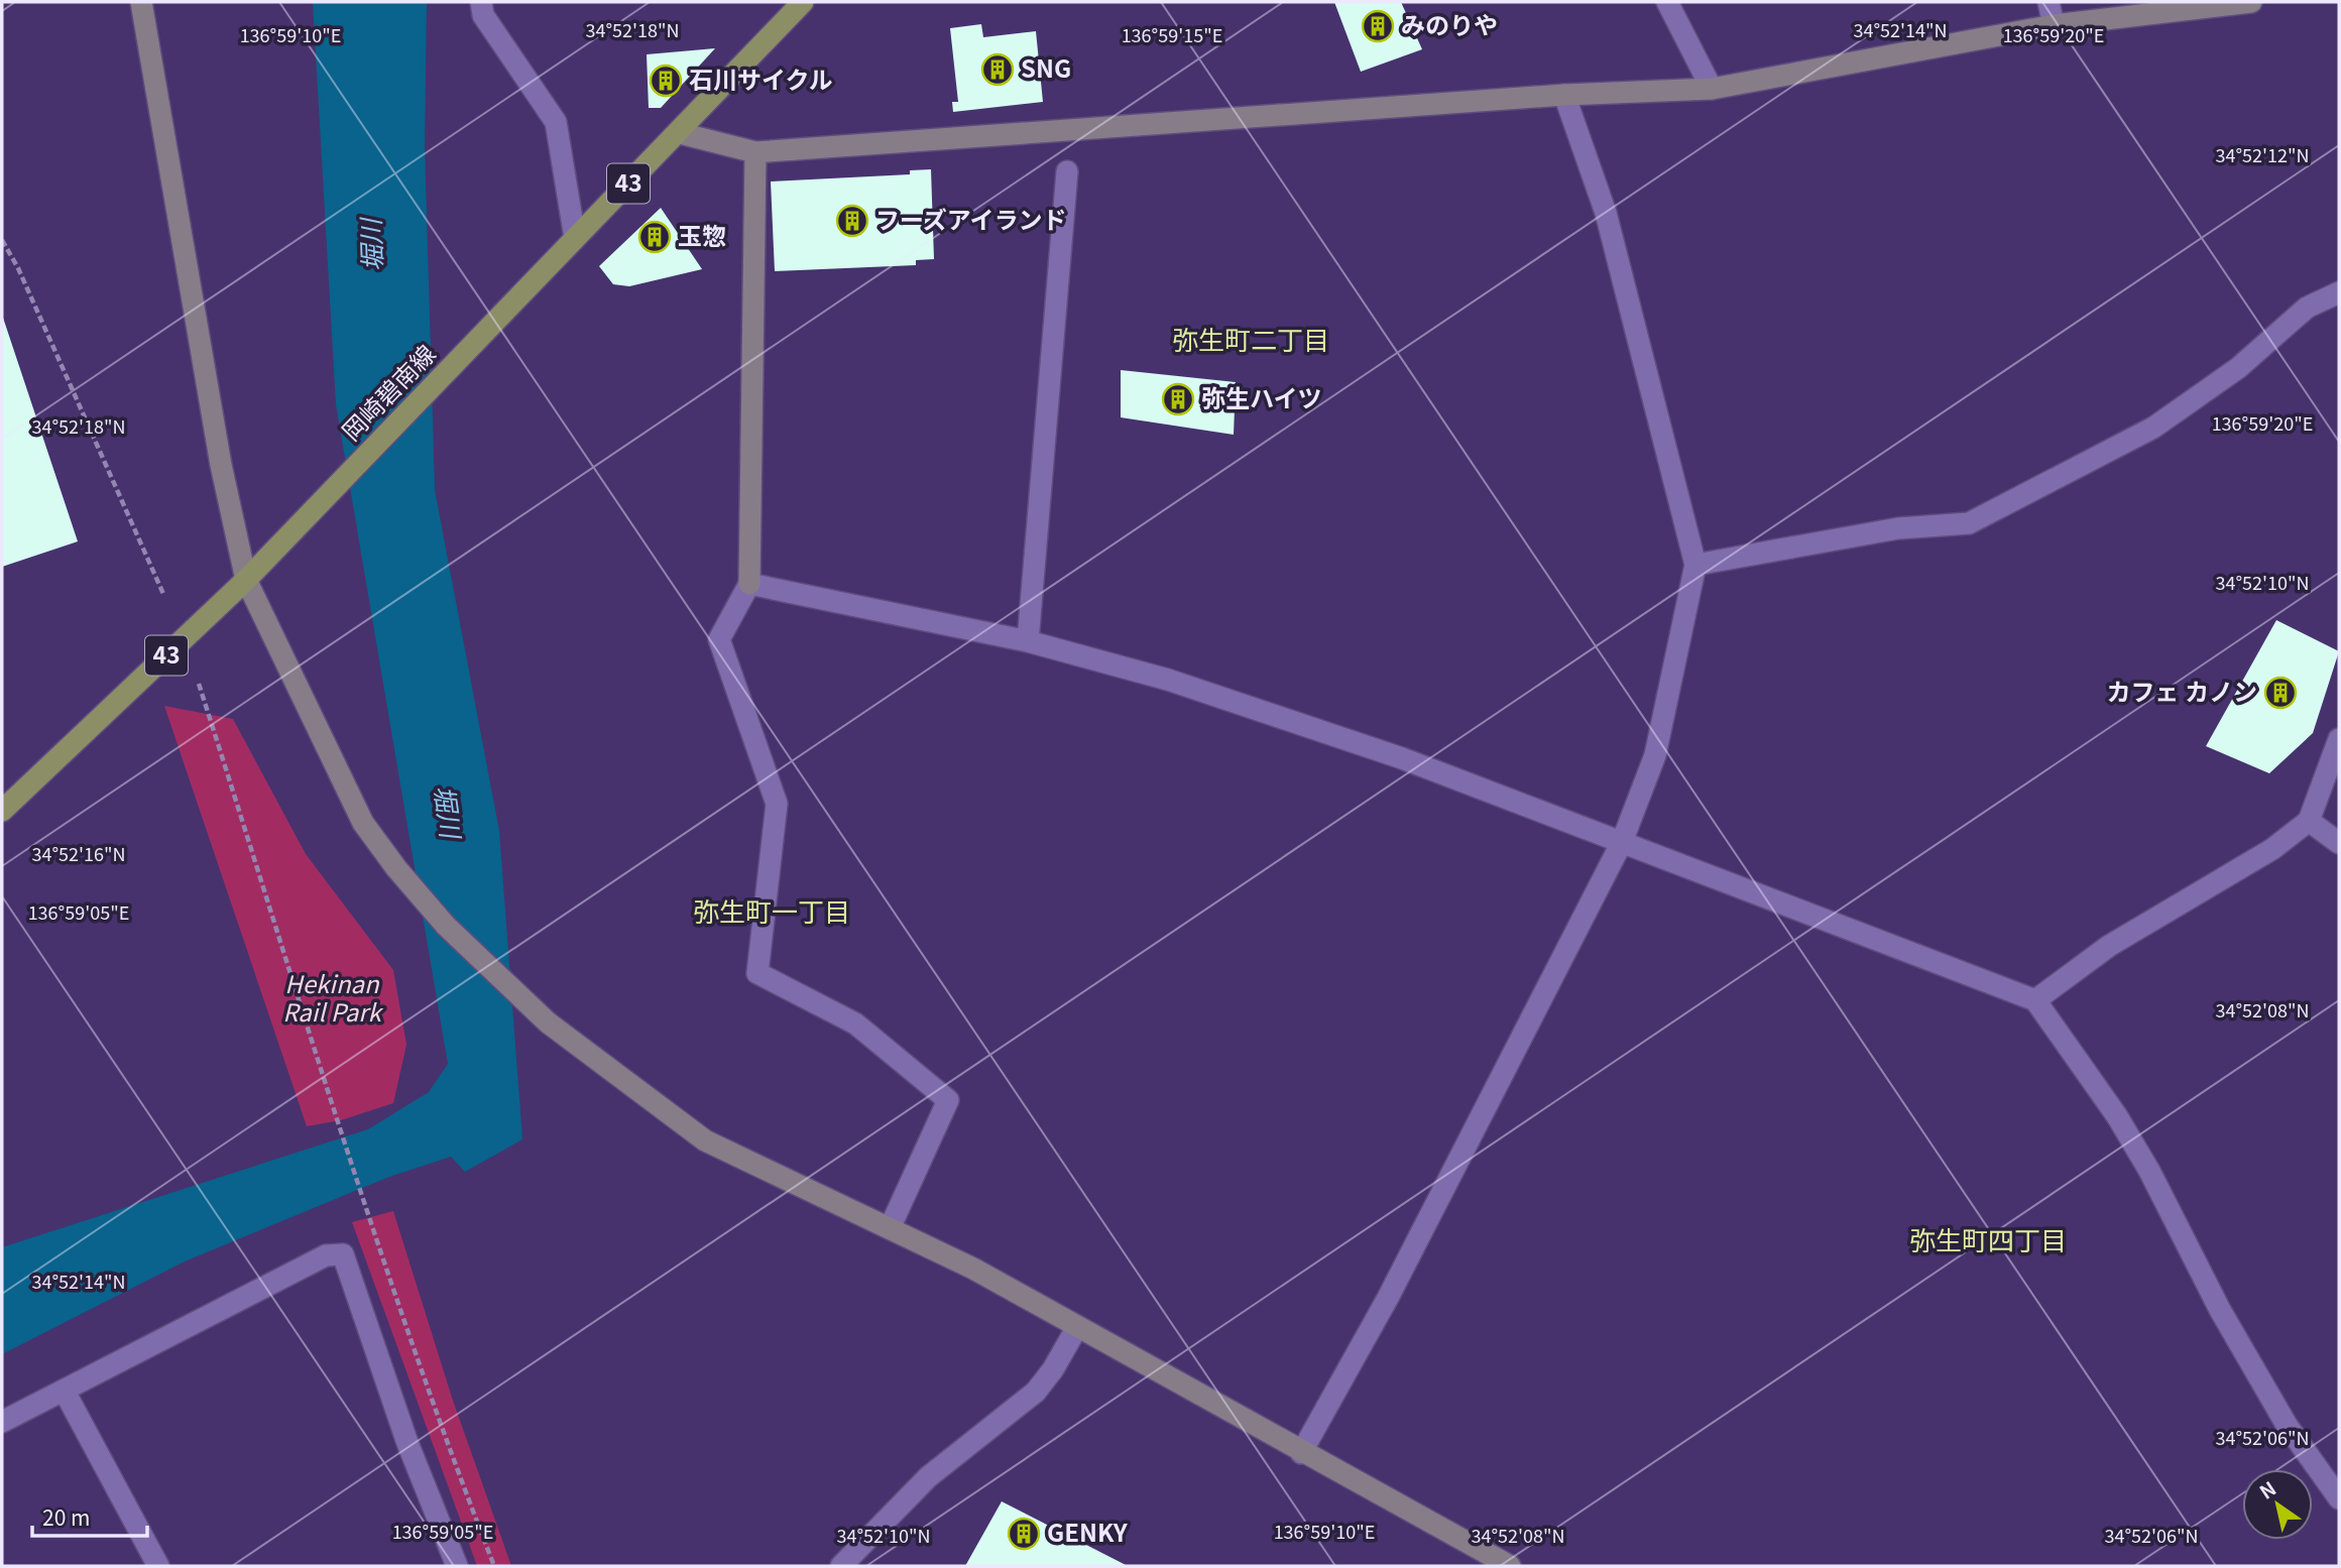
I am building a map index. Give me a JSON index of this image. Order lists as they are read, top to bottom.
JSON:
{
  "streets": {
    "main road": ["43", "岡崎碧南線"]
  },
  "districts": ["弥生町二丁目", "弥生町一丁目", "弥生町四丁目"],
  "water": ["堀川"],
  "parks": ["Hekinan Rail Park"],
  "places": {
    "building": [
      "みのりや",
      "SNG",
      "石川サイクル",
      "フーズアイランド",
      "玉惣",
      "弥生ハイツ",
      "カフェ カノン",
      "GENKY"
    ]
  },
  "scale_bar": "20 m",
  "north": "top left",
  "coordinates": [
    "34°52'18\"N",
    "34°52'14\"N",
    "136°59'10\"E",
    "136°59'15\"E",
    "136°59'20\"E",
    "34°52'12\"N",
    "34°52'10\"N",
    "34°52'16\"N",
    "136°59'05\"E",
    "34°52'08\"N",
    "34°52'06\"N"
  ]
}
